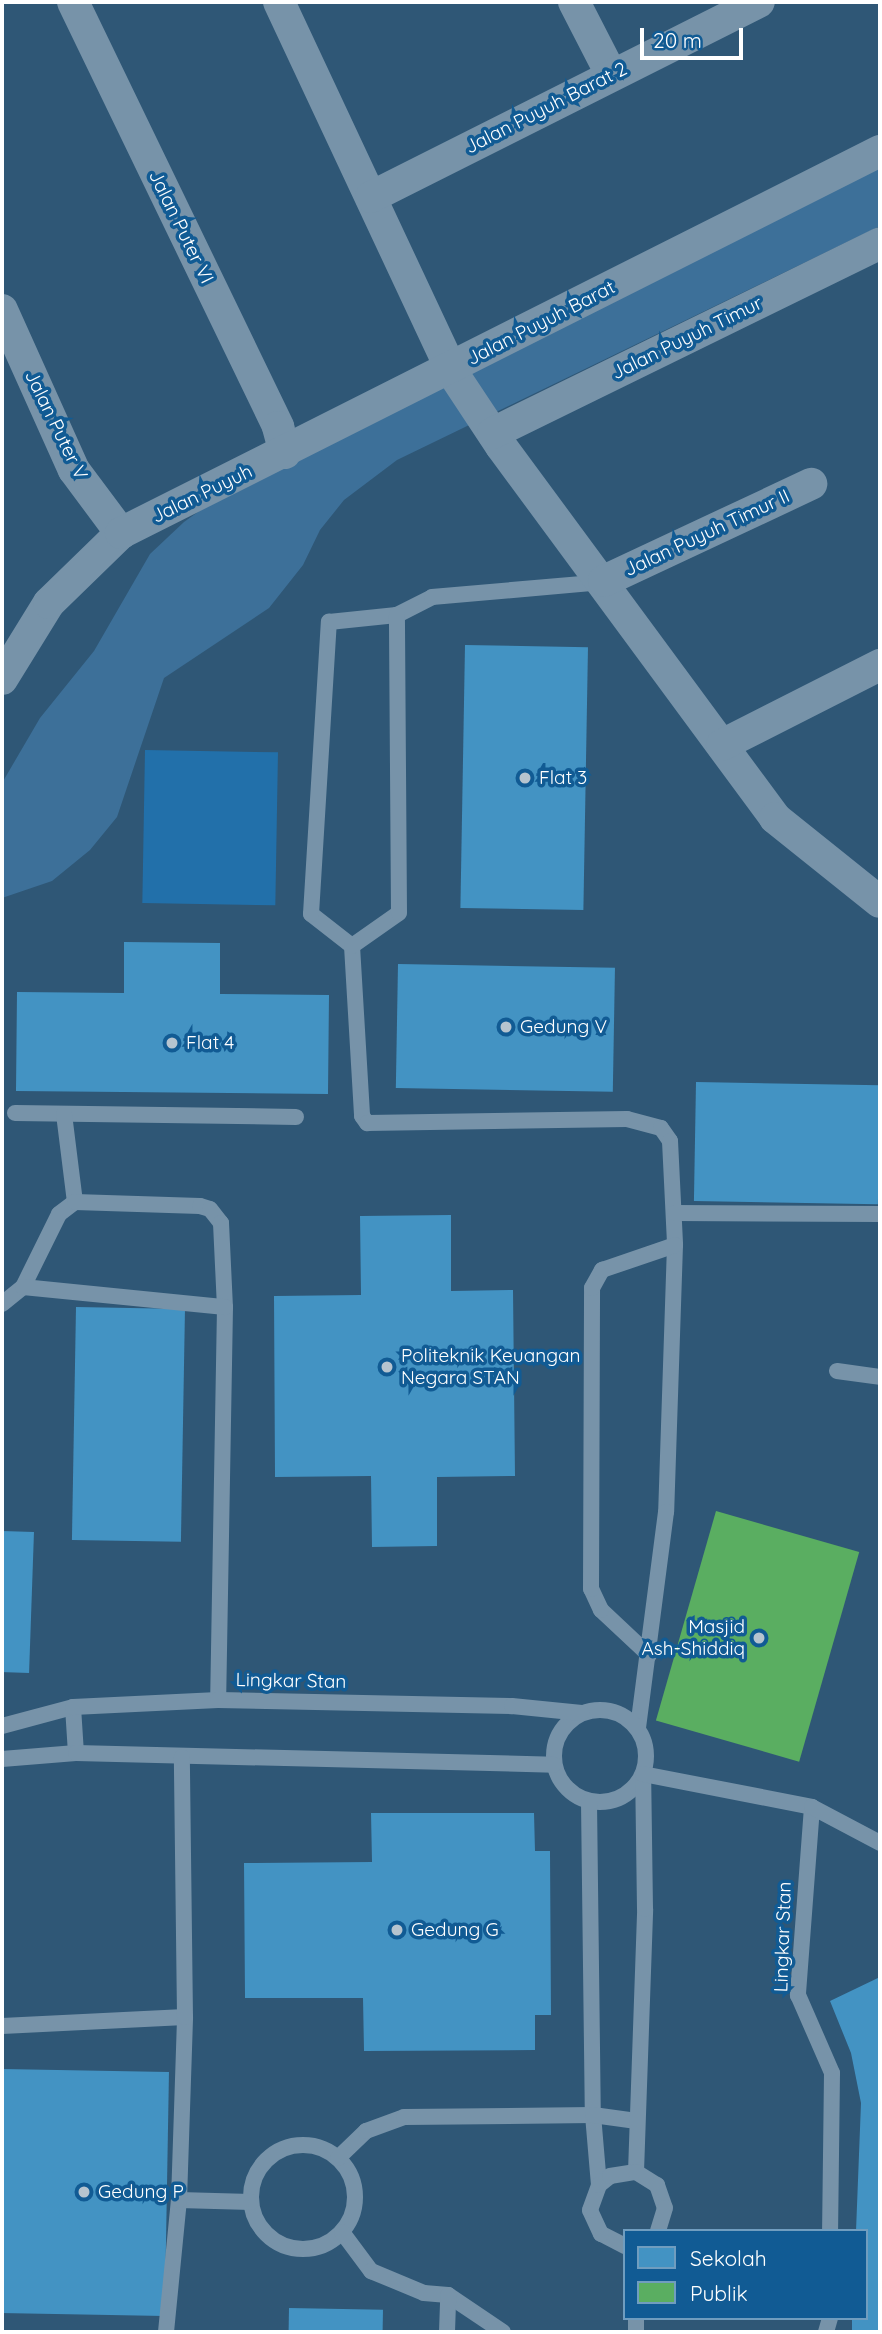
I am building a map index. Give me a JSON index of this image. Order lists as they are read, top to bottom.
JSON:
{
  "streets": {
    "street": [
      "Jalan Puyuh Barat 2",
      "Jalan Puter VI",
      "Jalan Puyuh Barat",
      "Jalan Puyuh Timur",
      "Jalan Puter V",
      "Jalan Puyuh",
      "Jalan Puyuh Timur II"
    ],
    "lane": ["Lingkar Stan"]
  },
  "crossings": [
    ["Jalan Puyuh Barat 2", "Jalan Puyuh Barat"],
    ["Jalan Puter VI", "Jalan Puyuh"],
    ["Jalan Puyuh Barat", "Jalan Puyuh"],
    ["Jalan Puter V", "Jalan Puyuh"]
  ],
  "places": [
    "Flat 3",
    "Gedung V",
    "Flat 4",
    "Politeknik Keuangan Negara STAN",
    "Masjid Ash-Shiddiq",
    "Gedung G",
    "Gedung P"
  ],
  "legend": ["Sekolah", "Publik"],
  "scale_bar": "20 m"
}
